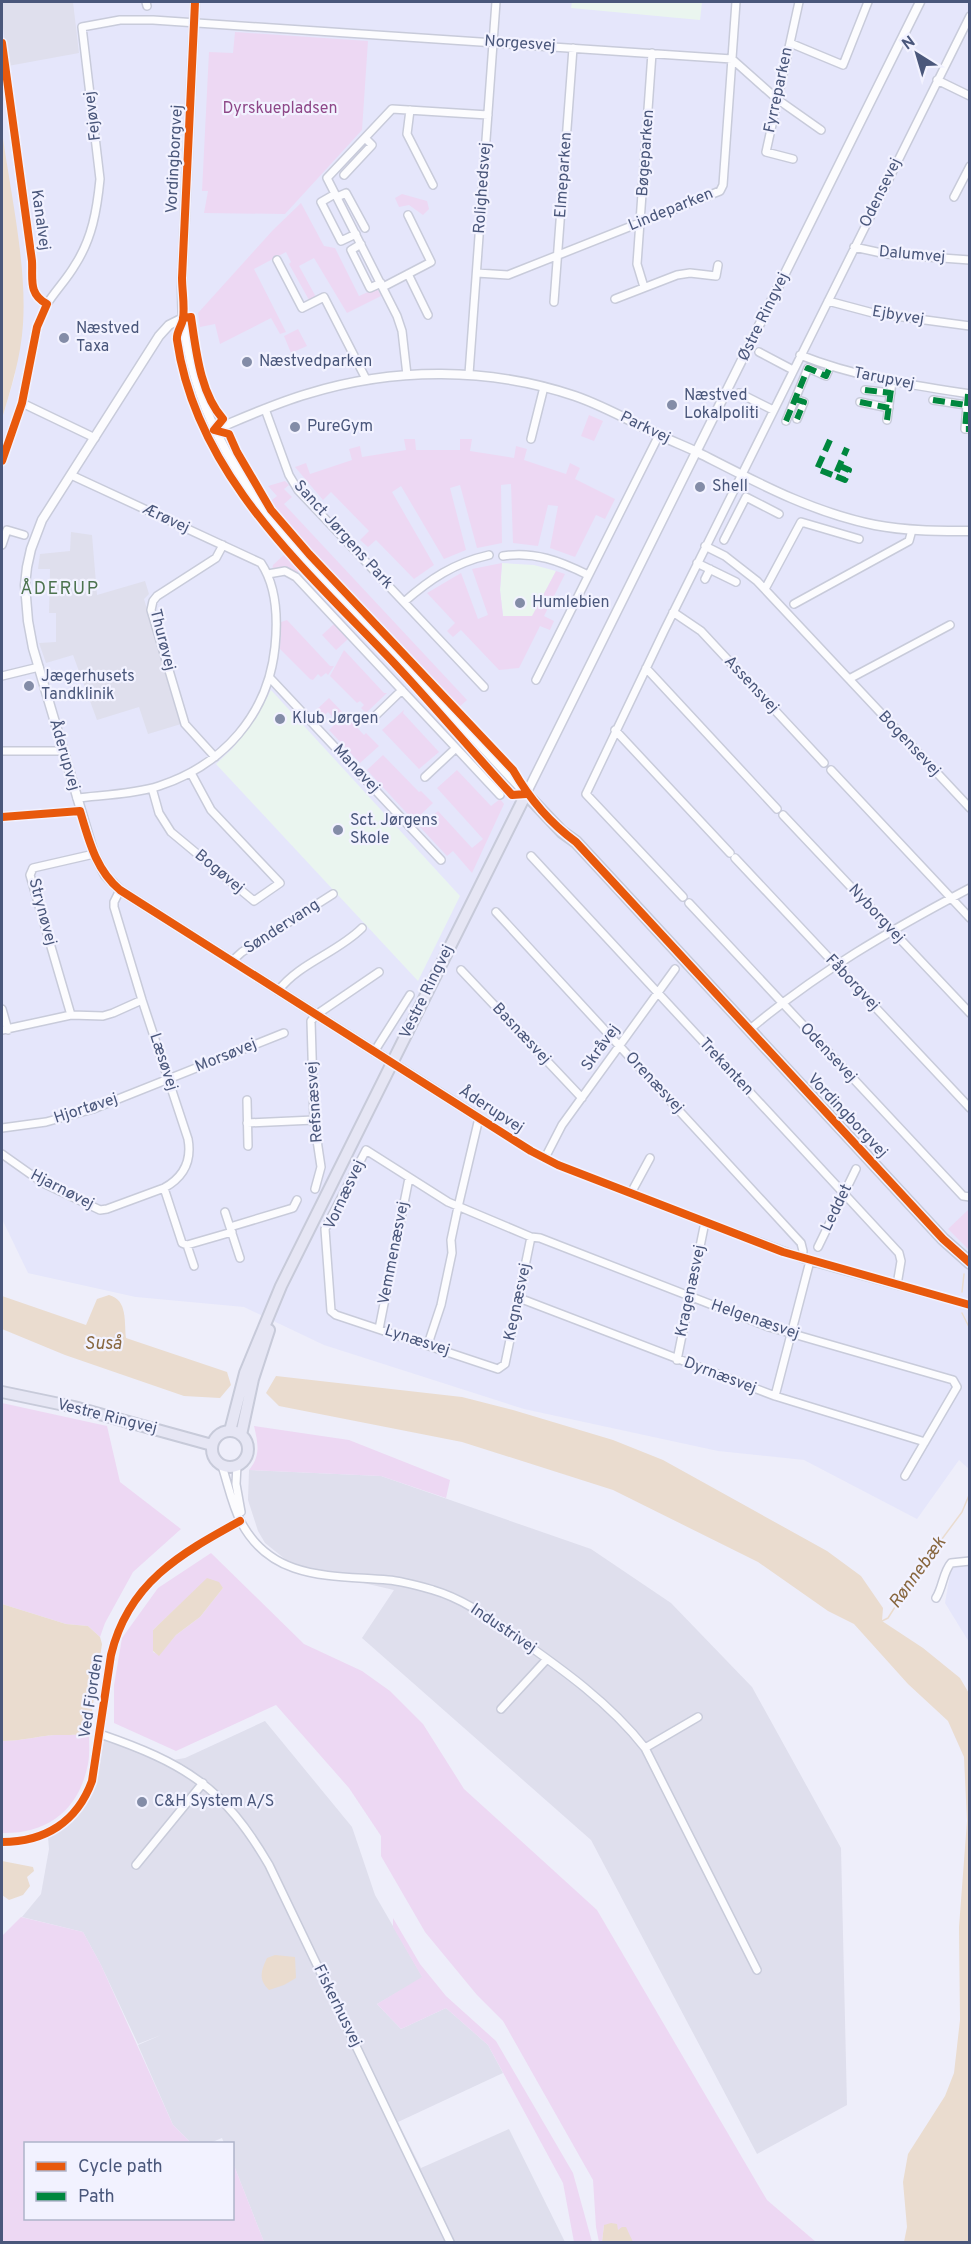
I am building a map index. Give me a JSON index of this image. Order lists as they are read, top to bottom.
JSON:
{
  "streets": {
    "main road": ["Vordingborgvej", "Vestre Ringvej"],
    "street": [
      "Norgesvej",
      "Fyrreparken",
      "Fejøvej",
      "Bøgeparken",
      "Elmeparken",
      "Rolighedsvej",
      "Odensevej",
      "Lindeparken",
      "Kanalvej",
      "Dalumvej",
      "Ejbyvej",
      "Østre Ringvej",
      "Tarupvej",
      "Parkvej",
      "Ærøvej",
      "Sanct Jørgens Park",
      "Thurøvej",
      "Assensvej",
      "Bogensevej",
      "Åderupvej",
      "Manøvej",
      "Bogøvej",
      "Strynøvej",
      "Nyborgvej",
      "Søndervang",
      "Fåborgvej",
      "Basnæsvej",
      "Skråvej",
      "Morsøvej",
      "Læsøvej",
      "Trekanten",
      "Orenæsvej",
      "Refsnæsvej",
      "Hjortøvej",
      "Hjarnøvej",
      "Vornæsvej",
      "Leddet",
      "Vemmenæsvej",
      "Kragenæsvej",
      "Kegnæsvej",
      "Helgenæsvej",
      "Lynæsvej",
      "Dyrnæsvej",
      "Industrivej",
      "Ved Fjorden",
      "Fiskerhusvej"
    ]
  },
  "crossings": [
    ["Norgesvej", "Fejøvej"],
    ["Norgesvej", "Bøgeparken"],
    ["Norgesvej", "Vordingborgvej"],
    ["Norgesvej", "Elmeparken"],
    ["Norgesvej", "Rolighedsvej"],
    ["Norgesvej", "Lindeparken"],
    ["Fejøvej", "Vordingborgvej"],
    ["Fejøvej", "Kanalvej"],
    ["Bøgeparken", "Lindeparken"],
    ["Vordingborgvej", "Østre Ringvej"],
    ["Vordingborgvej", "Parkvej"],
    ["Vordingborgvej", "Åderupvej"],
    ["Vordingborgvej", "Vestre Ringvej"],
    ["Elmeparken", "Lindeparken"],
    ["Rolighedsvej", "Lindeparken"],
    ["Rolighedsvej", "Parkvej"],
    ["Odensevej", "Dalumvej"],
    ["Odensevej", "Ejbyvej"],
    ["Odensevej", "Tarupvej"],
    ["Odensevej", "Parkvej"],
    ["Odensevej", "Assensvej"],
    ["Odensevej", "Bogensevej"],
    ["Odensevej", "Nyborgvej"],
    ["Odensevej", "Fåborgvej"],
    ["Østre Ringvej", "Parkvej"],
    ["Østre Ringvej", "Vestre Ringvej"],
    ["Parkvej", "Sanct Jørgens Park"],
    ["Ærøvej", "Thurøvej"],
    ["Ærøvej", "Åderupvej"],
    ["Åderupvej", "Strynøvej"],
    ["Åderupvej", "Søndervang"],
    ["Åderupvej", "Vestre Ringvej"],
    ["Åderupvej", "Skråvej"],
    ["Åderupvej", "Læsøvej"],
    ["Åderupvej", "Trekanten"],
    ["Åderupvej", "Orenæsvej"],
    ["Åderupvej", "Refsnæsvej"],
    ["Åderupvej", "Kragenæsvej"],
    ["Vestre Ringvej", "Industrivej"],
    ["Basnæsvej", "Skråvej"],
    ["Skråvej", "Trekanten"],
    ["Skråvej", "Orenæsvej"],
    ["Morsøvej", "Læsøvej"],
    ["Morsøvej", "Hjortøvej"],
    ["Læsøvej", "Hjortøvej"],
    ["Læsøvej", "Hjarnøvej"],
    ["Trekanten", "Leddet"],
    ["Vornæsvej", "Helgenæsvej"],
    ["Vornæsvej", "Lynæsvej"],
    ["Vemmenæsvej", "Helgenæsvej"],
    ["Vemmenæsvej", "Lynæsvej"],
    ["Kragenæsvej", "Helgenæsvej"],
    ["Kragenæsvej", "Dyrnæsvej"],
    ["Kegnæsvej", "Helgenæsvej"],
    ["Kegnæsvej", "Lynæsvej"],
    ["Kegnæsvej", "Dyrnæsvej"],
    ["Helgenæsvej", "Dyrnæsvej"],
    ["Industrivej", "Ved Fjorden"],
    ["Ved Fjorden", "Fiskerhusvej"]
  ],
  "districts": ["ÅDERUP"],
  "water": ["Suså", "Rønnebæk"],
  "parks": ["Dyrskuepladsen"],
  "places": [
    "Næstved Taxa",
    "Næstvedparken",
    "Næstved Lokalpoliti",
    "PureGym",
    "Shell",
    "Humlebien",
    "Jægerhusets Tandklinik",
    "Klub Jørgen",
    "Sct. Jørgens Skole",
    "C&H System A/S"
  ],
  "legend": ["Cycle path", "Path"],
  "north": "top left"
}
